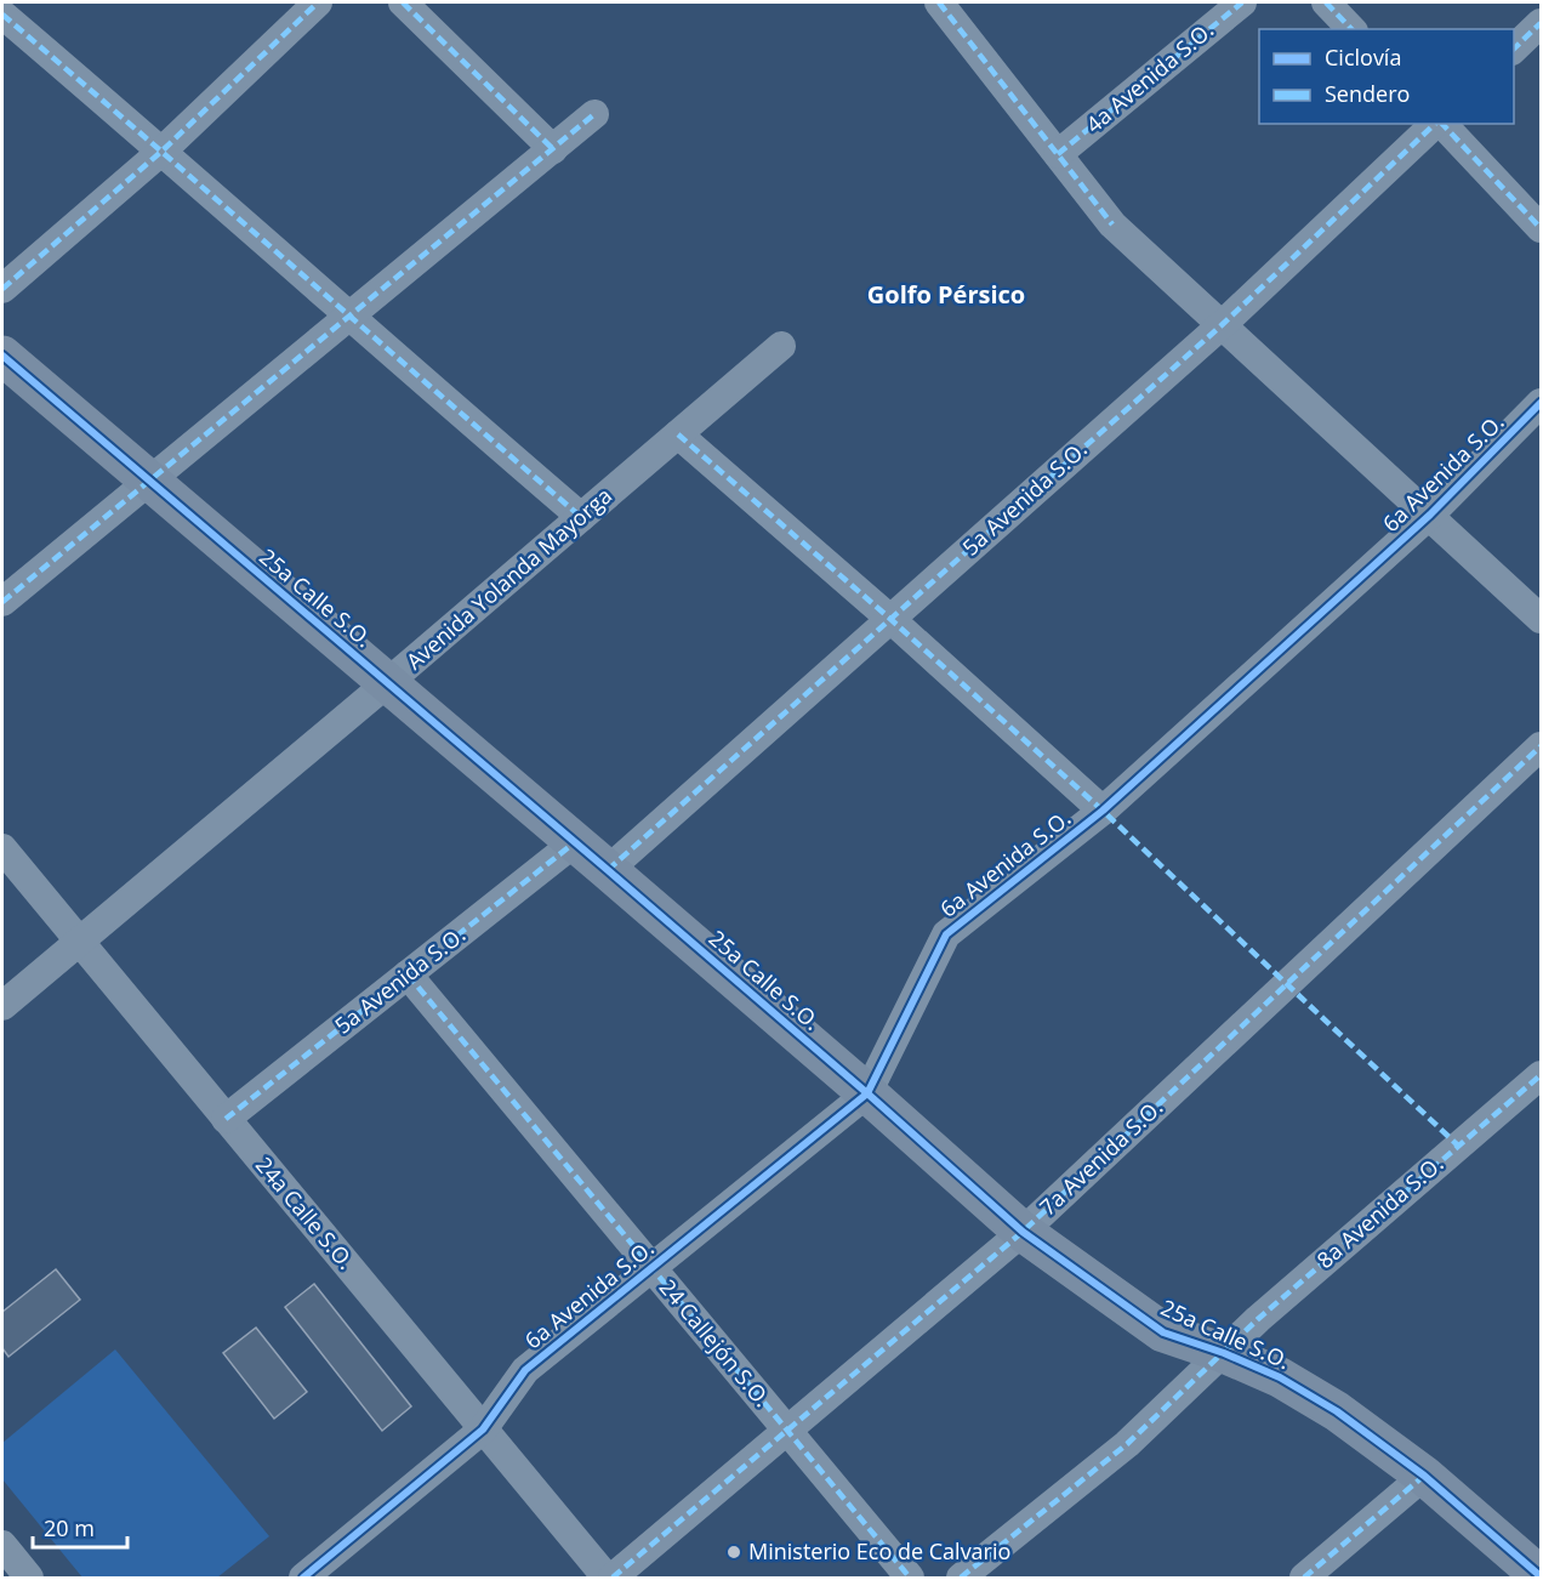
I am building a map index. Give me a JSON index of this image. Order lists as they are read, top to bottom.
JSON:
{
  "streets": {
    "street": [
      "4a Avenida S.O.",
      "6a Avenida S.O.",
      "5a Avenida S.O.",
      "Avenida Yolanda Mayorga",
      "25a Calle S.O.",
      "7a Avenida S.O.",
      "8a Avenida S.O.",
      "24a Calle S.O.",
      "24 Callejón S.O."
    ]
  },
  "crossings": [
    ["6a Avenida S.O.", "25a Calle S.O."],
    ["6a Avenida S.O.", "24a Calle S.O."],
    ["6a Avenida S.O.", "24 Callejón S.O."],
    ["5a Avenida S.O.", "25a Calle S.O."],
    ["5a Avenida S.O.", "24a Calle S.O."],
    ["5a Avenida S.O.", "24 Callejón S.O."],
    ["Avenida Yolanda Mayorga", "25a Calle S.O."],
    ["Avenida Yolanda Mayorga", "24a Calle S.O."],
    ["25a Calle S.O.", "7a Avenida S.O."],
    ["25a Calle S.O.", "8a Avenida S.O."],
    ["7a Avenida S.O.", "24 Callejón S.O."]
  ],
  "districts": ["Golfo Pérsico"],
  "places": ["Ministerio Eco de Calvario"],
  "legend": ["Ciclovía", "Sendero"],
  "scale_bar": "20 m"
}
